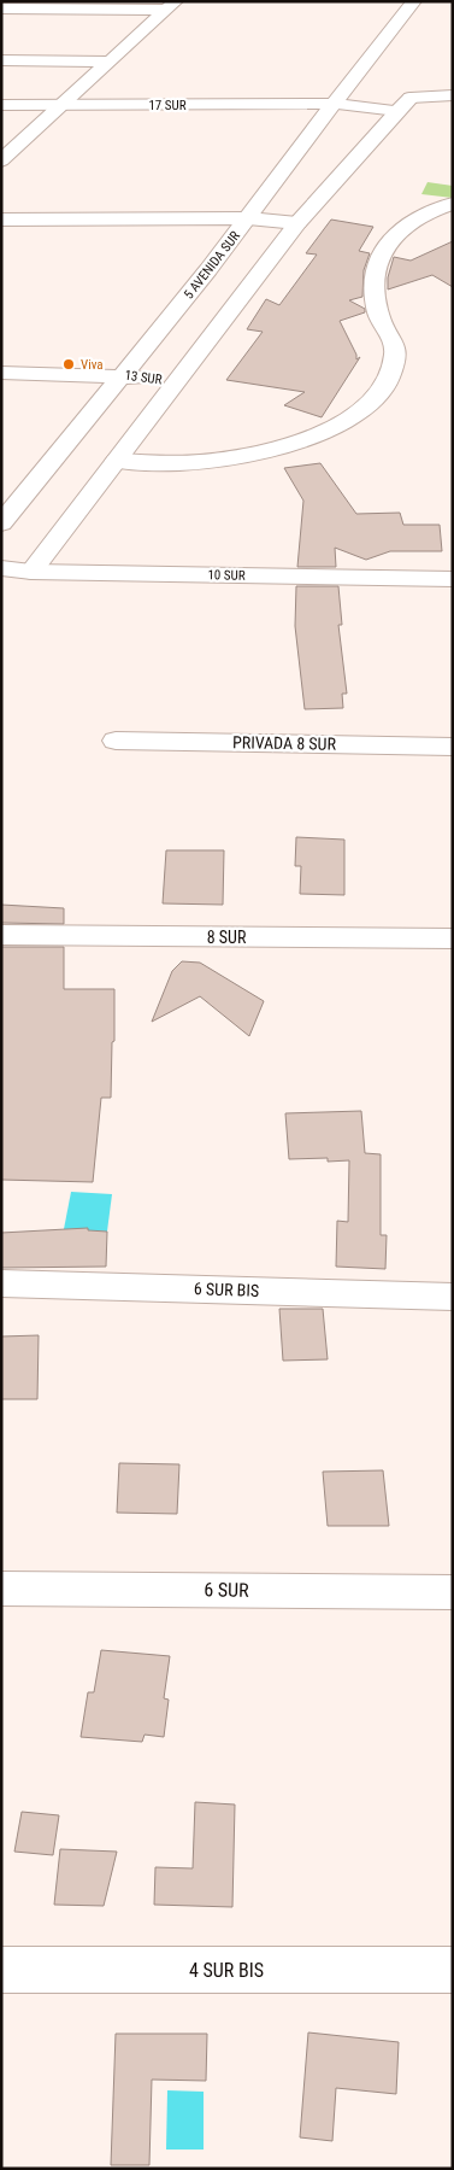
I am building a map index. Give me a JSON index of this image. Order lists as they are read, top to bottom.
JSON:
{
  "streets": {
    "street": [
      "17 SUR",
      "5 AVENIDA SUR",
      "13 SUR",
      "10 SUR",
      "PRIVADA 8 SUR",
      "8 SUR",
      "6 SUR BIS",
      "6 SUR",
      "4 SUR BIS"
    ]
  },
  "crossings": [
    ["17 SUR", "5 AVENIDA SUR"],
    ["5 AVENIDA SUR", "13 SUR"]
  ],
  "places": ["Viva"]
}
